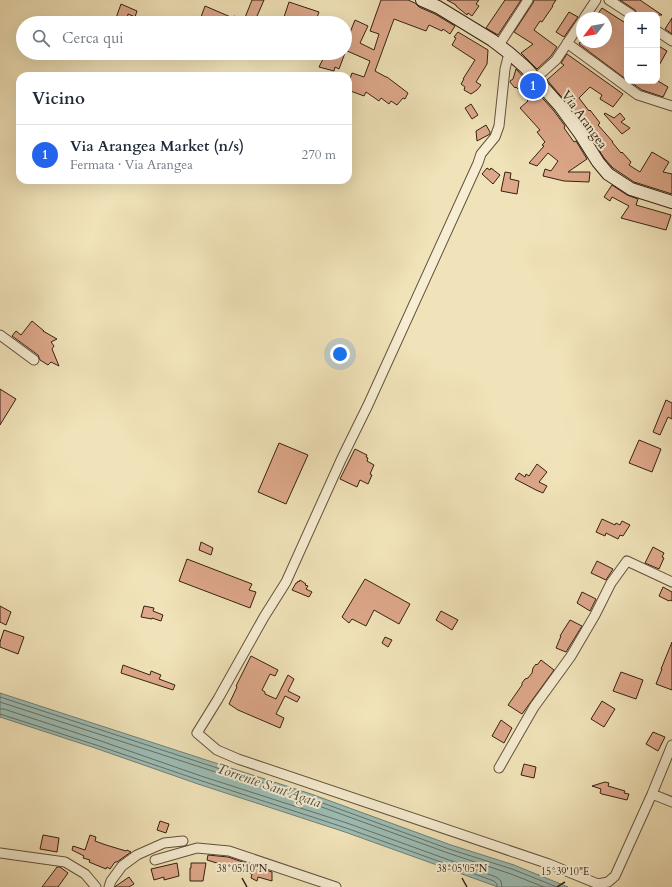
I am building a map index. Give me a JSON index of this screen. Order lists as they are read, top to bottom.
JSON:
{
  "streets": {
    "street": ["Via Arangea"]
  },
  "water": ["Torrente Sant'Agata"],
  "north": "bottom left",
  "page": {
    "map_buttons": ["+", "−"],
    "search": "Cerca qui",
    "pins": "1",
    "heading": "Vicino",
    "list": [
      {
        "mark": "1",
        "name": "Via Arangea Market (n/s)",
        "note": "Fermata · Via Arangea",
        "value": "270 m"
      }
    ]
  },
  "coordinates": ["38°05'10\"N", "38°05'05\"N", "15°39'10\"E"]
}
